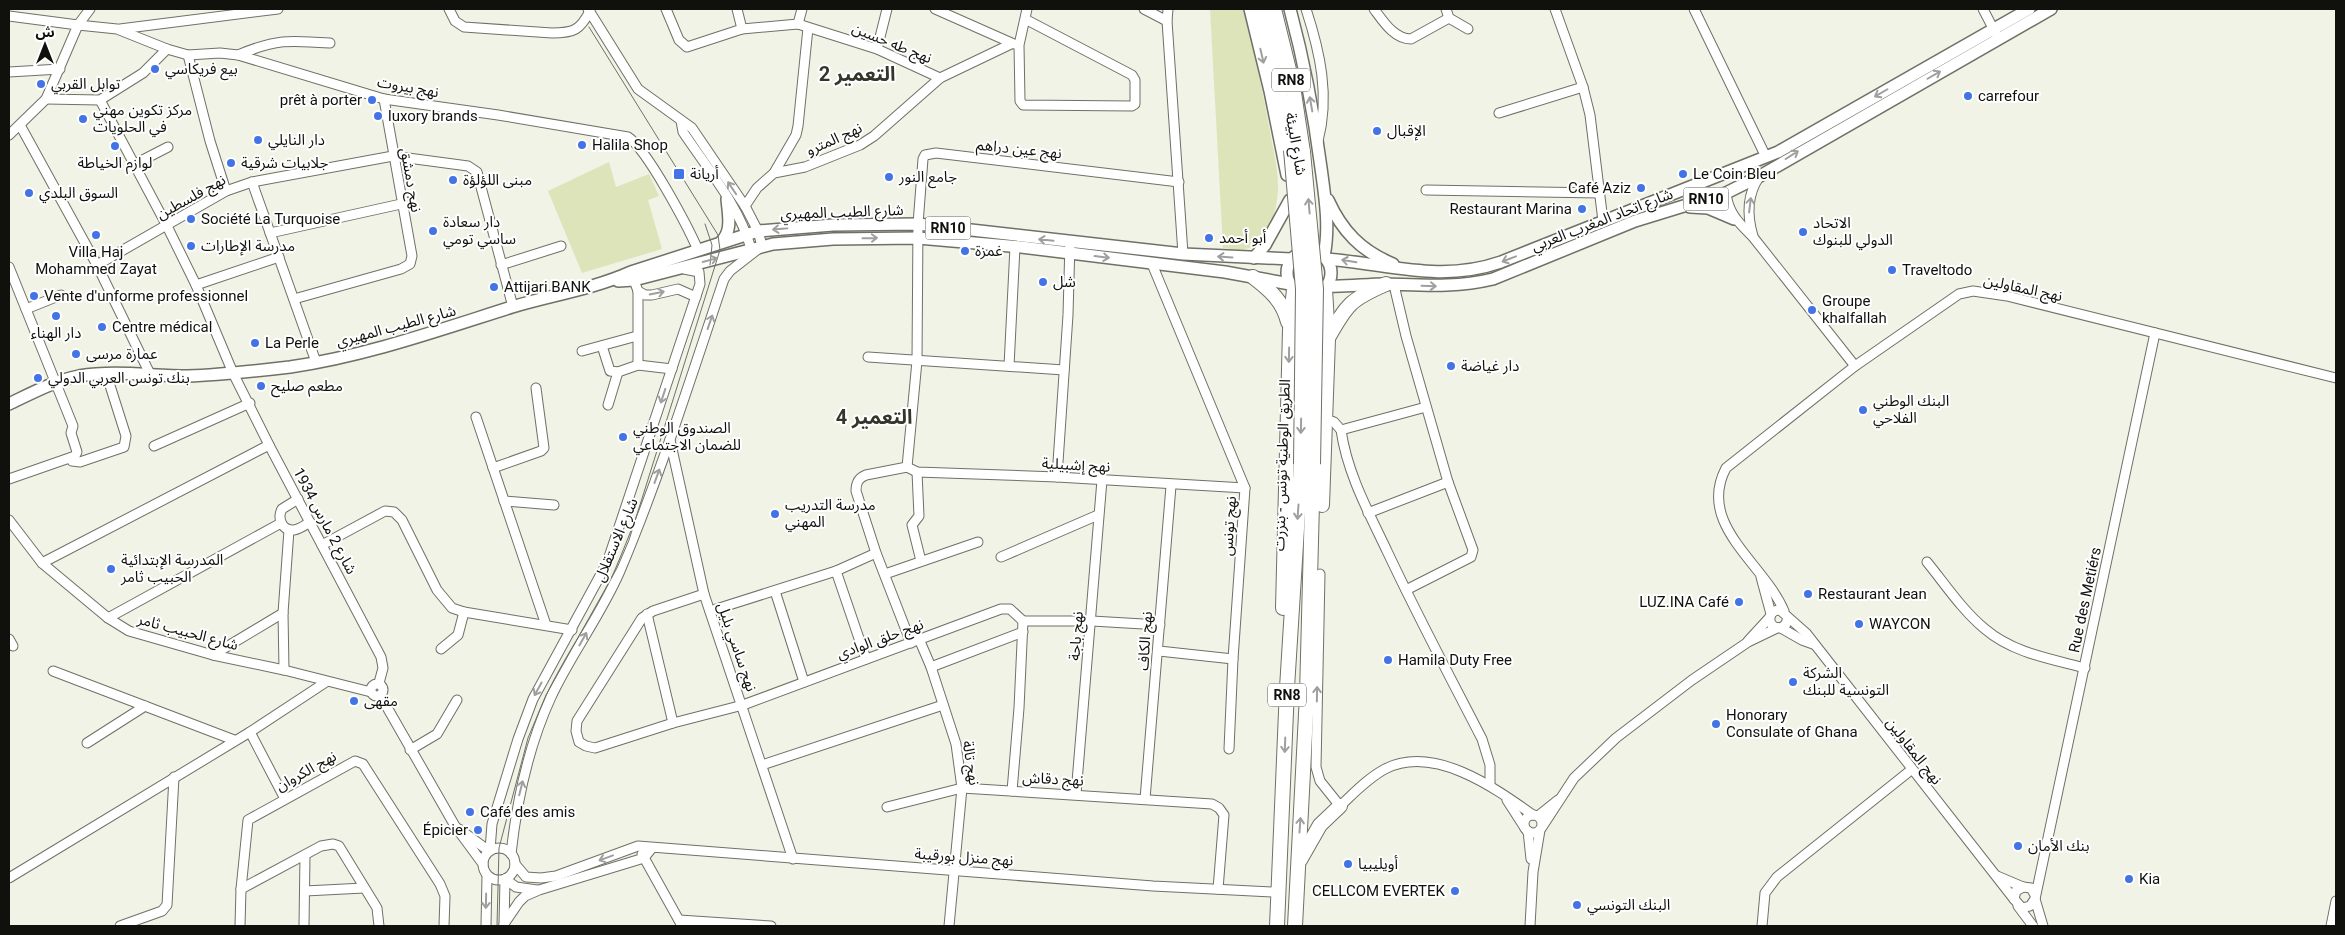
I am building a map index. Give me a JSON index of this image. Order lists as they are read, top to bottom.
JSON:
{
  "streets": {
    "highway": ["RN8", "الطريق الوطنية تونس - بنزرت"],
    "main road": [
      "شارع البيئة",
      "RN10",
      "شارع الطيب المهيري",
      "شارع اتحاد المغرب العربي"
    ],
    "street": [
      "نهج طه حسين",
      "نهج بيروت",
      "نهج المترو",
      "نهج عين دراهم",
      "نهج دمشق",
      "نهج فلسطين",
      "نهج المقاولين",
      "نهج إشبيلية",
      "شارع 2 مارس 1934",
      "نهج تونس",
      "شارع الاستقلال",
      "Rue des Metiérs",
      "شارع الحبيب ثامر",
      "نهج باجة",
      "نهج حلق الوادي",
      "نهج الكاف",
      "نهج ساسي بليل",
      "نهج تالة",
      "نهج الكروان",
      "نهج دقاش",
      "نهج منزل بورقيبة"
    ]
  },
  "crossings": [
    ["نهج طه حسين", "نهج المترو"],
    ["RN8", "الطريق الوطنية تونس - بنزرت"],
    ["نهج بيروت", "نهج دمشق"],
    ["نهج بيروت", "شارع الطيب المهيري"],
    ["شارع البيئة", "RN10"],
    ["شارع البيئة", "شارع الطيب المهيري"],
    ["شارع البيئة", "شارع اتحاد المغرب العربي"],
    ["نهج عين دراهم", "شارع الطيب المهيري"],
    ["نهج عين دراهم", "نهج إشبيلية"],
    ["نهج عين دراهم", "نهج تالة"],
    ["نهج دمشق", "نهج فلسطين"],
    ["نهج فلسطين", "شارع الطيب المهيري"],
    ["نهج فلسطين", "شارع 2 مارس 1934"],
    ["RN10", "شارع الطيب المهيري"],
    ["RN10", "شارع اتحاد المغرب العربي"],
    ["شارع الطيب المهيري", "شارع اتحاد المغرب العربي"],
    ["شارع الطيب المهيري", "شارع 2 مارس 1934"],
    ["شارع الطيب المهيري", "نهج تونس"],
    ["شارع الطيب المهيري", "شارع الاستقلال"],
    ["نهج المقاولين", "Rue des Metiérs"],
    ["نهج إشبيلية", "نهج تونس"],
    ["نهج إشبيلية", "نهج باجة"],
    ["نهج إشبيلية", "نهج الكاف"],
    ["نهج إشبيلية", "نهج تالة"],
    ["الطريق الوطنية تونس - بنزرت", "نهج منزل بورقيبة"],
    ["شارع 2 مارس 1934", "شارع الحبيب ثامر"],
    ["شارع الاستقلال", "نهج ساسي بليل"],
    ["نهج باجة", "نهج دقاش"],
    ["نهج حلق الوادي", "نهج ساسي بليل"],
    ["نهج حلق الوادي", "نهج تالة"],
    ["نهج الكاف", "نهج دقاش"],
    ["نهج ساسي بليل", "نهج منزل بورقيبة"],
    ["نهج تالة", "نهج دقاش"],
    ["نهج تالة", "نهج منزل بورقيبة"],
    ["نهج دقاش", "نهج منزل بورقيبة"]
  ],
  "districts": ["التعمير 2", "التعمير 4"],
  "places": {
    "other": [
      "بيع فريكاسي",
      "توابل القربي",
      "carrefour",
      "prêt à porter",
      "luxory brands",
      "مركز تكوين مهني في الحلويات",
      "الإقبال",
      "دار النايلي",
      "Halila Shop",
      "لوازم الخياطة",
      "جلابيات شرقية",
      "Le Coin Bleu",
      "جامع النور",
      "مبنى اللؤلؤة",
      "Café Aziz",
      "السوق البلدي",
      "Restaurant Marina",
      "Société La Turquoise",
      "دار سعادة ساسي تومي",
      "الاتحاد الدولي للبنوك",
      "Villa Haj Mohammed Zayat",
      "أبو أحمد",
      "مدرسة الإطارات",
      "غمزة",
      "Traveltodo",
      "شل",
      "Attijari BANK",
      "Vente d'unforme professionnel",
      "Groupe khalfallah",
      "دار الهناء",
      "Centre médical",
      "La Perle",
      "عمارة مرسى",
      "دار غياضة",
      "بنك تونس العربي الدولي",
      "مطعم صليح",
      "البنك الوطني الفلاحي",
      "الصندوق الوطني للضمان الاجتماعي",
      "مدرسة التدريب المهني",
      "المدرسة الإبتدائية الحبيب ثامر",
      "Restaurant Jean",
      "LUZ.INA Café",
      "WAYCON",
      "Hamila Duty Free",
      "الشركة التونسية للبنك",
      "مقهى",
      "Honorary Consulate of Ghana",
      "Café des amis",
      "Épicier",
      "بنك الأمان",
      "أويليبيا",
      "Kia",
      "CELLCOM EVERTEK",
      "البنك التونسي"
    ],
    "transit": ["أريانة"]
  },
  "north": "top"
}
